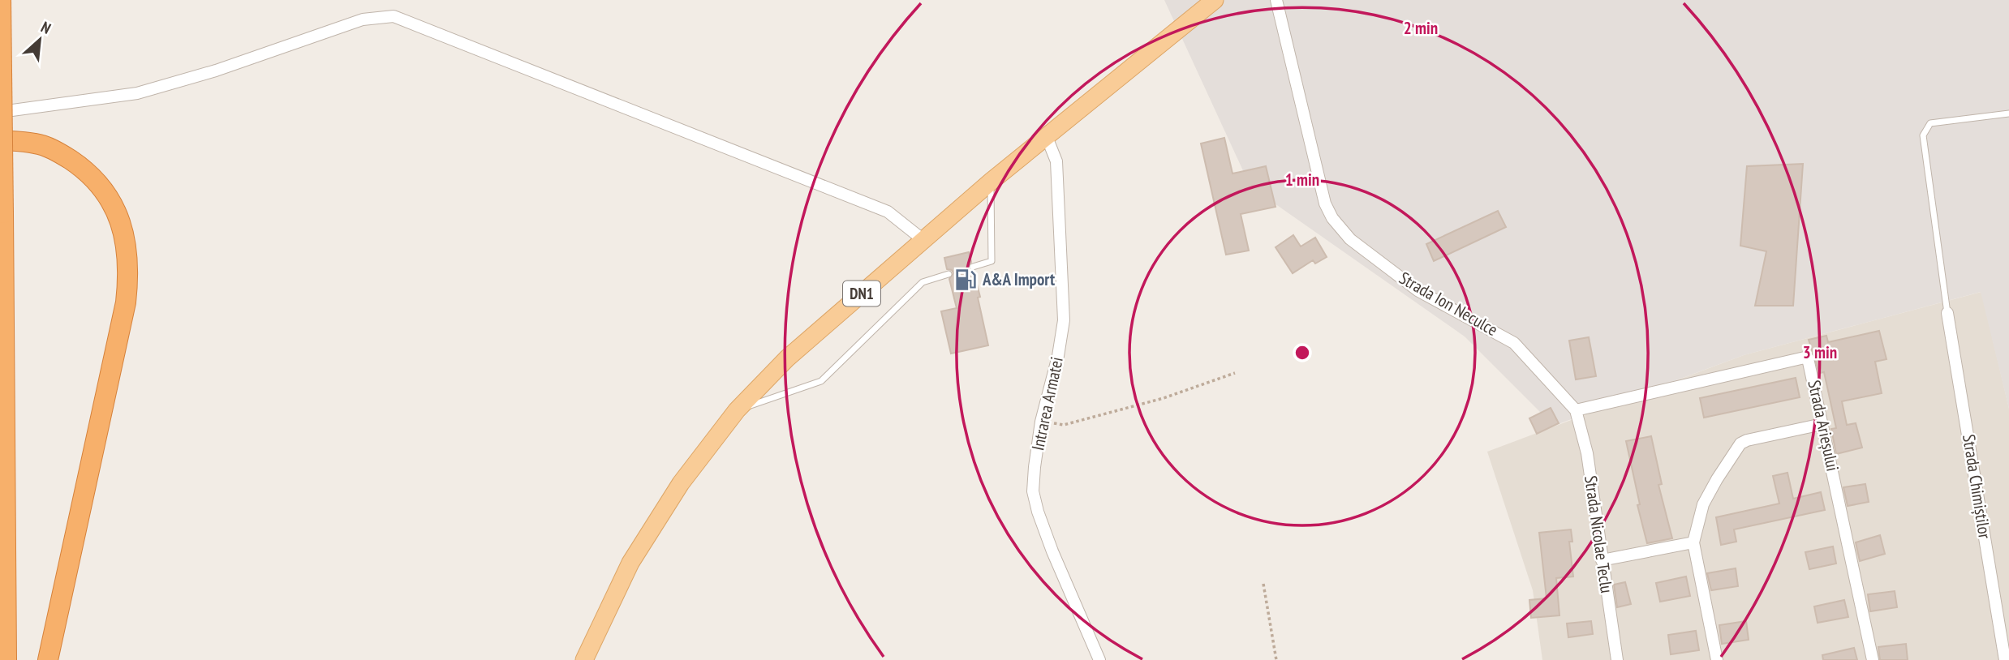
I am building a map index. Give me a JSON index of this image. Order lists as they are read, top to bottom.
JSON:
{
  "streets": {
    "main road": ["DN1"],
    "street": [
      "Strada Ion Neculce",
      "Intrarea Armatei",
      "Strada Arieșului",
      "Strada Chimiștilor",
      "Strada Nicolae Teclu"
    ]
  },
  "crossings": [
    ["DN1", "Intrarea Armatei"],
    ["Strada Ion Neculce", "Strada Arieșului"],
    ["Strada Ion Neculce", "Strada Nicolae Teclu"],
    ["Strada Arieșului", "Strada Nicolae Teclu"]
  ],
  "places": {
    "fuel station": ["A&A Import"]
  },
  "north": "top right",
  "rings": ["2 min", "1 min", "3 min"]
}
